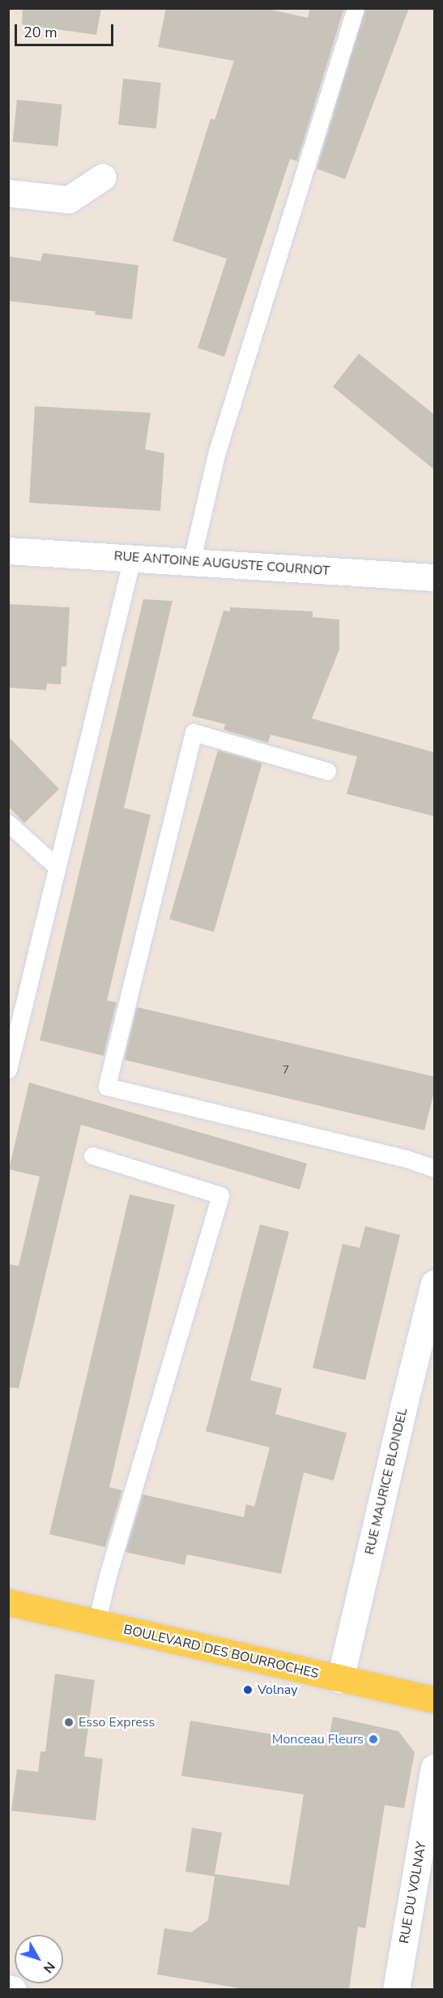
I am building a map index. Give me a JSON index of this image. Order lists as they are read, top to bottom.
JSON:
{
  "streets": {
    "main road": ["BOULEVARD DES BOURROCHES"],
    "street": ["RUE ANTOINE AUGUSTE COURNOT", "RUE MAURICE BLONDEL", "RUE DU VOLNAY"]
  },
  "crossings": [
    ["RUE MAURICE BLONDEL", "BOULEVARD DES BOURROCHES"]
  ],
  "places": ["Volnay", "Esso Express", "Monceau Fleurs"],
  "house_numbers": ["7"],
  "scale_bar": "20 m",
  "north": "bottom right"
}
